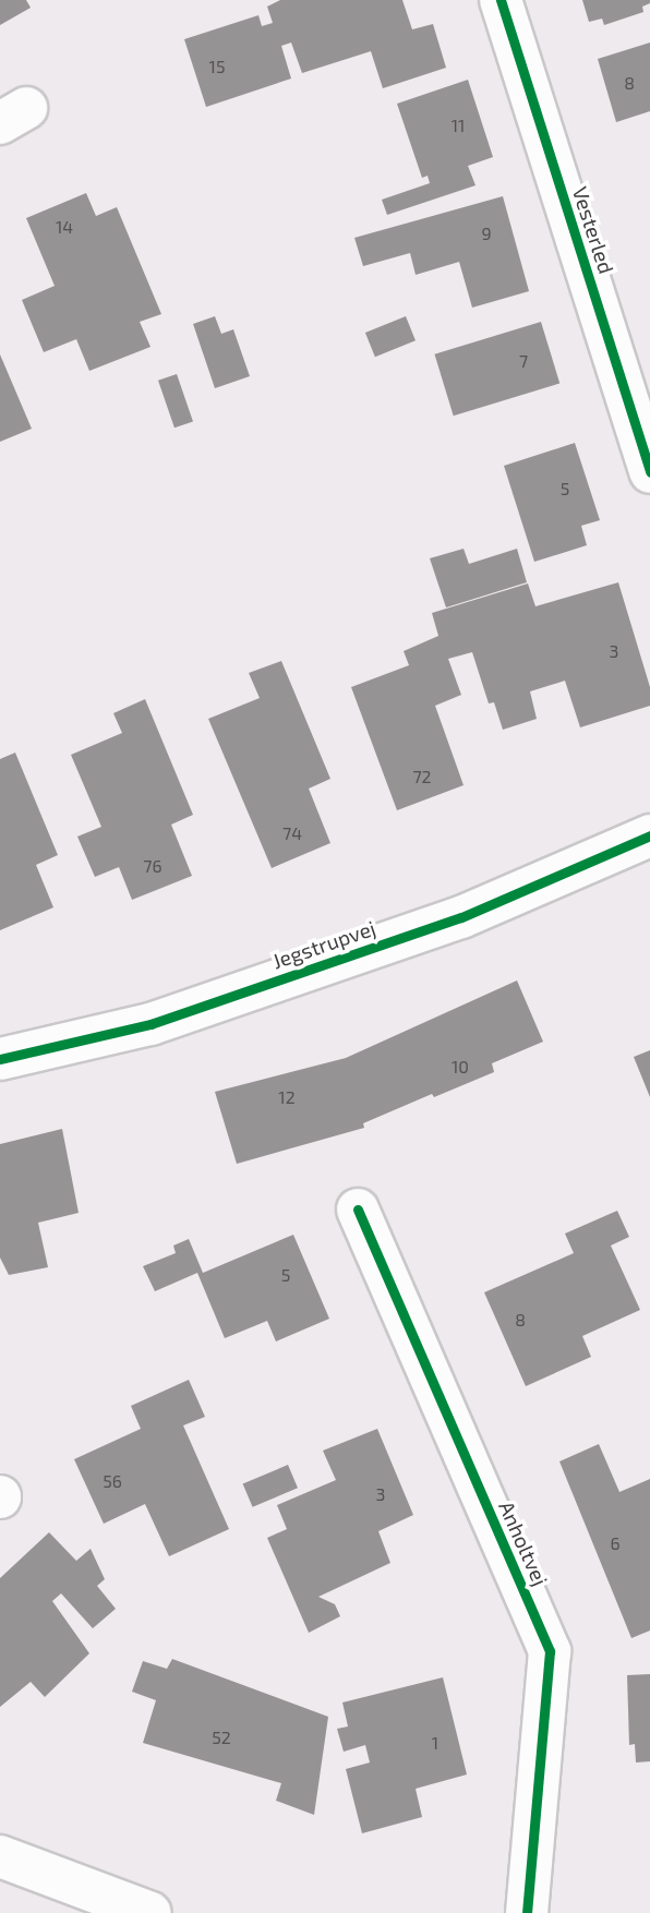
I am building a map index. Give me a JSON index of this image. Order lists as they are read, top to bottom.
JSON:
{
  "streets": {
    "street": ["Vesterled", "Jegstrupvej", "Anholtvej"]
  },
  "house_numbers": [
    "15",
    "8",
    "11",
    "14",
    "9",
    "7",
    "5",
    "3",
    "72",
    "74",
    "76",
    "10",
    "12",
    "5",
    "8",
    "56",
    "3",
    "6",
    "52",
    "1"
  ]
}
